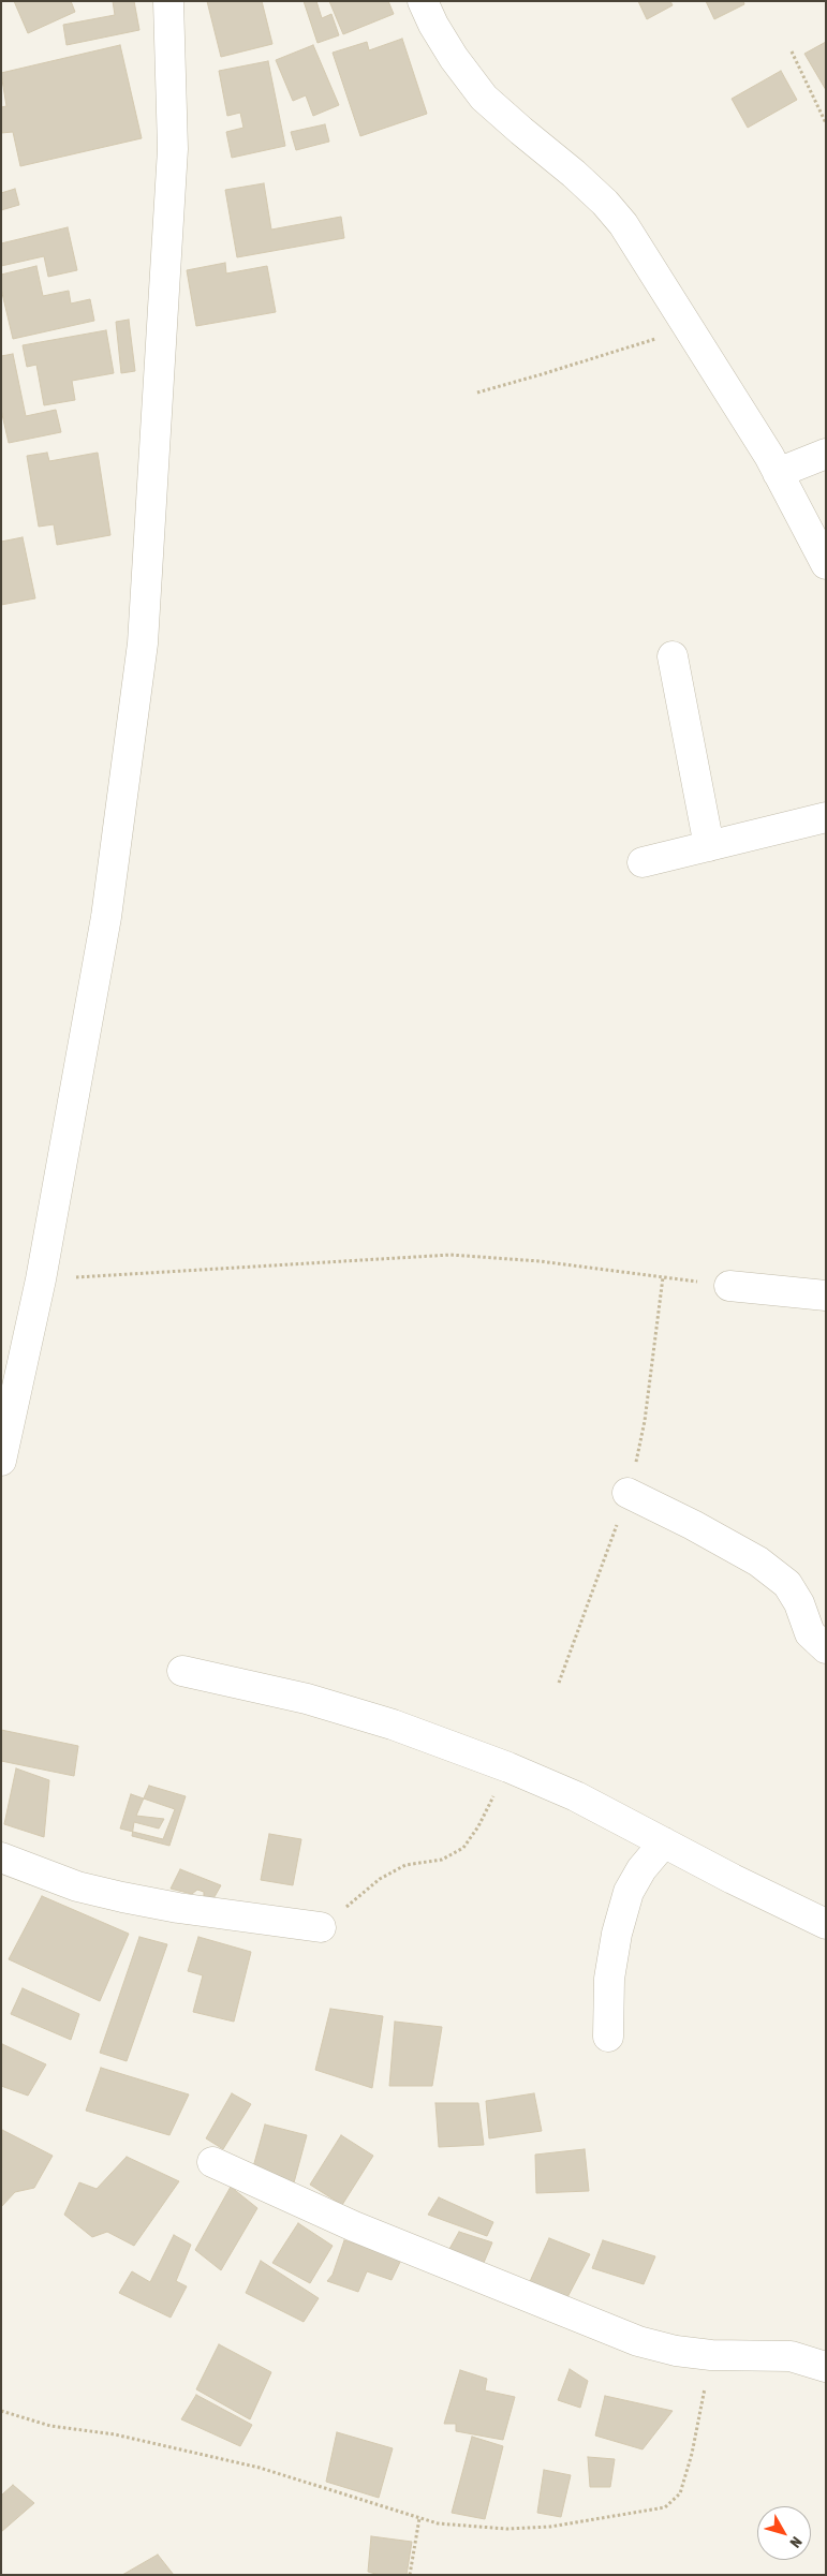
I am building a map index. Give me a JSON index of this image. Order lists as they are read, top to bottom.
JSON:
{
  "north": "bottom right"
}
